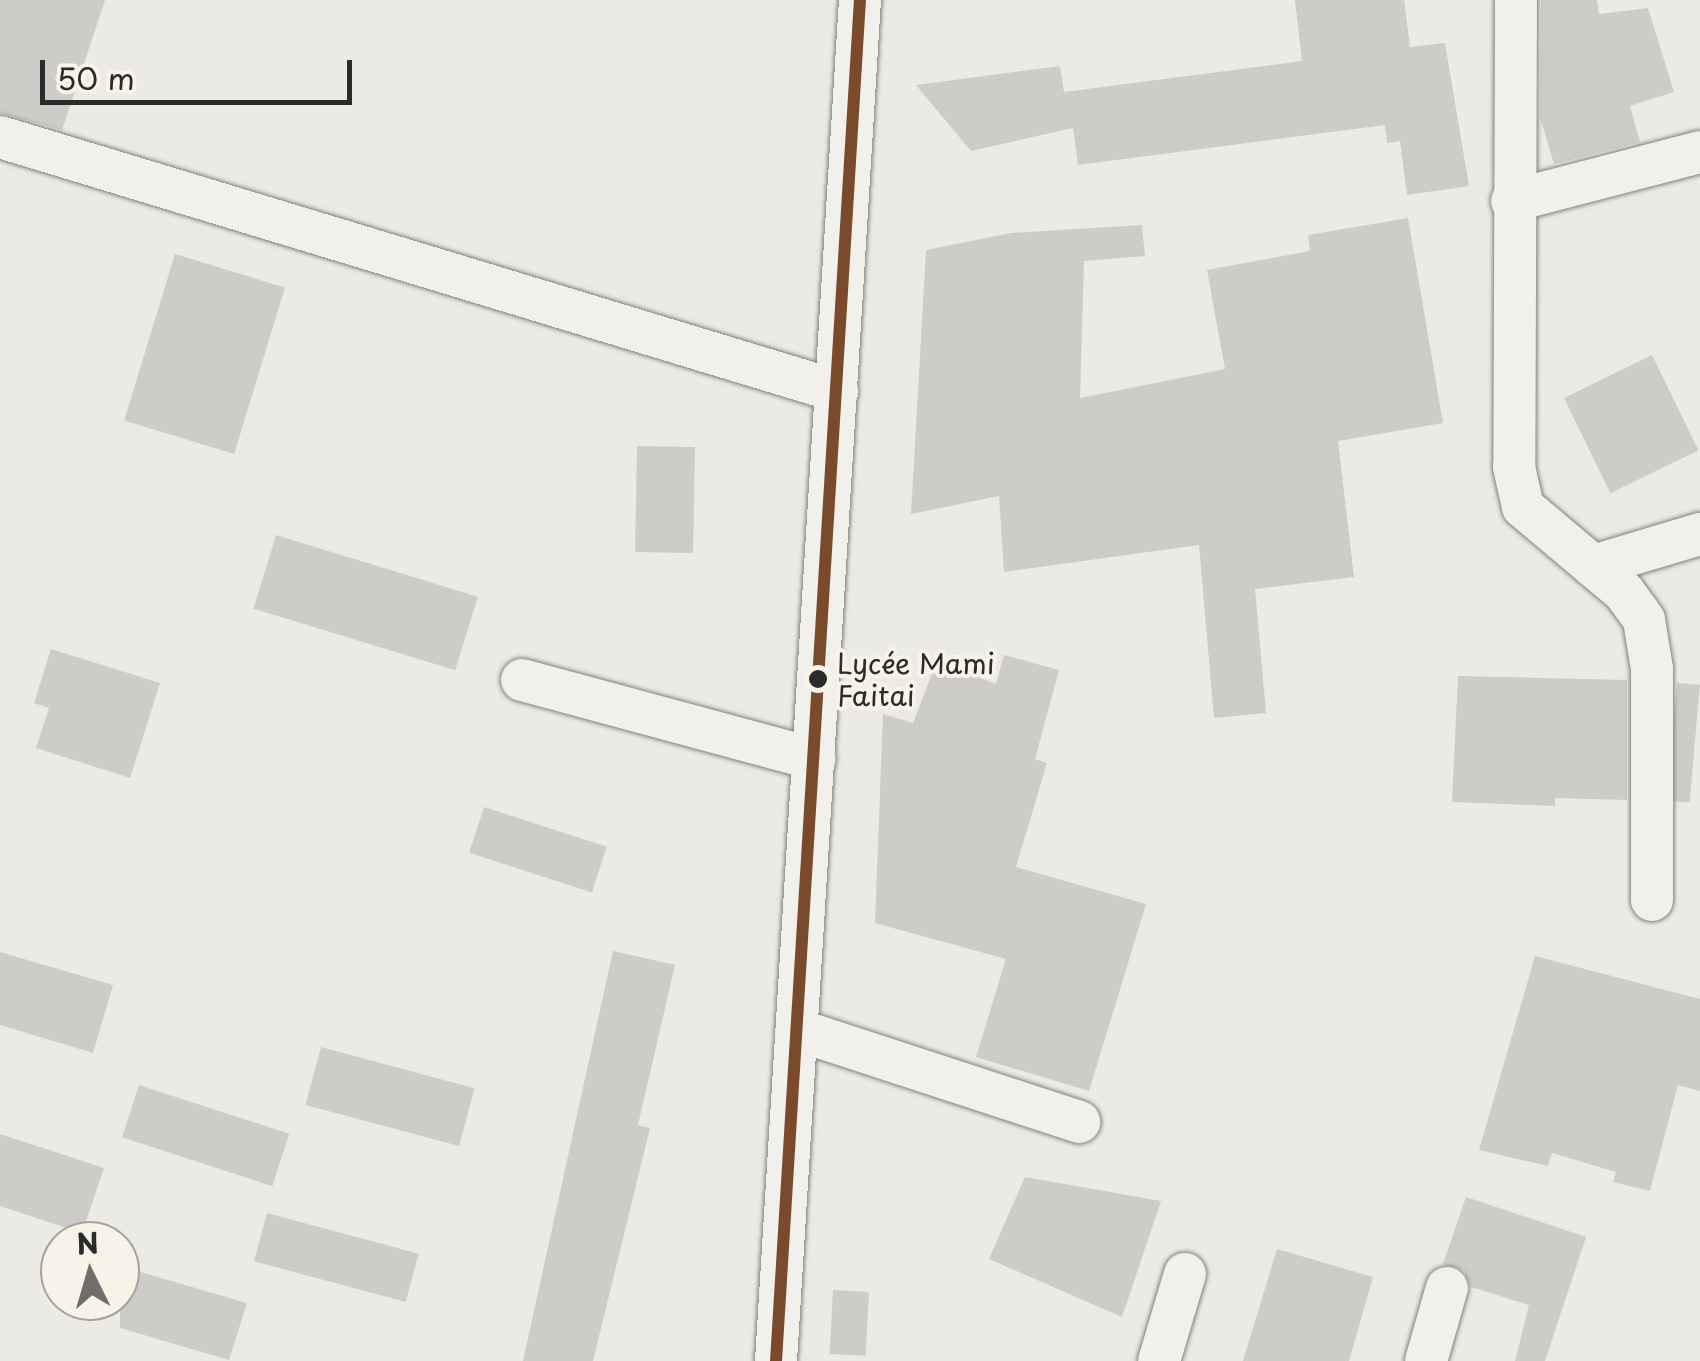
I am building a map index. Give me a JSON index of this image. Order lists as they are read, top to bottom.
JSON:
{
  "places": ["Lycée Mami Faitai"],
  "scale_bar": "50 m",
  "north": "top"
}
